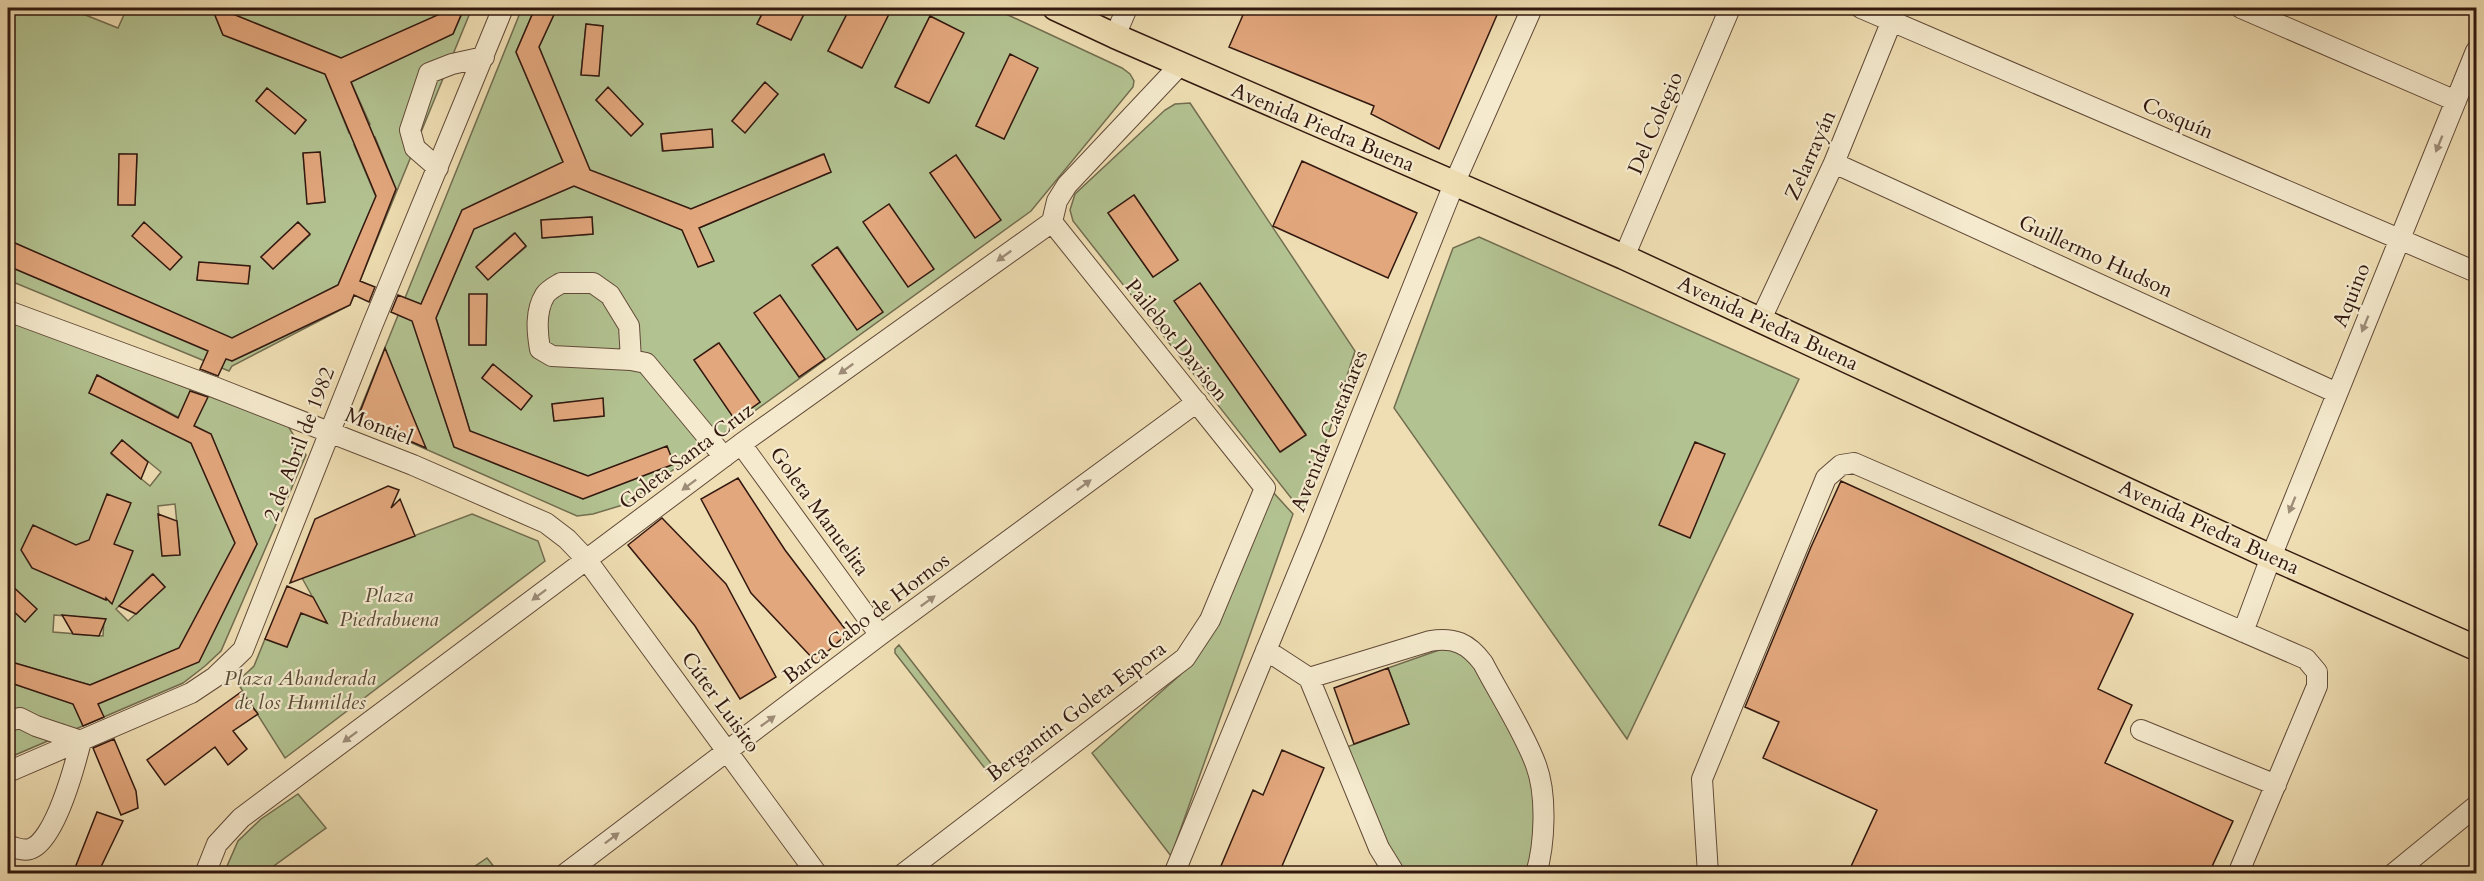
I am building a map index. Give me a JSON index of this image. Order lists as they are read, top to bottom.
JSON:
{
  "streets": {
    "main road": ["Avenida Piedra Buena"],
    "street": [
      "Cosquín",
      "Del Colegio",
      "Zelarrayán",
      "Guillermo Hudson",
      "Aquino",
      "Pailebot Davison",
      "Montiel",
      "Avenida Castañares",
      "2 de Abril de 1982",
      "Goleta Santa Cruz",
      "Goleta Manuelita",
      "Barca Cabo de Hornos",
      "Cúter Luisito",
      "Bergantin Goleta Espora"
    ]
  },
  "crossings": [
    ["Cosquín", "Zelarrayán"],
    ["Cosquín", "Aquino"],
    ["Del Colegio", "Avenida Piedra Buena"],
    ["Avenida Piedra Buena", "Zelarrayán"],
    ["Avenida Piedra Buena", "Aquino"],
    ["Avenida Piedra Buena", "Avenida Castañares"],
    ["Zelarrayán", "Guillermo Hudson"],
    ["Guillermo Hudson", "Aquino"],
    ["Pailebot Davison", "Goleta Santa Cruz"],
    ["Pailebot Davison", "Barca Cabo de Hornos"],
    ["Pailebot Davison", "Bergantin Goleta Espora"],
    ["Montiel", "2 de Abril de 1982"],
    ["Montiel", "Goleta Santa Cruz"],
    ["Montiel", "Cúter Luisito"],
    ["Goleta Santa Cruz", "Goleta Manuelita"],
    ["Goleta Santa Cruz", "Cúter Luisito"],
    ["Goleta Manuelita", "Barca Cabo de Hornos"],
    ["Barca Cabo de Hornos", "Cúter Luisito"]
  ],
  "one_way": ["Aquino", "Goleta Santa Cruz", "Barca Cabo de Hornos"],
  "parks": ["Plaza Piedrabuena", "Plaza Abanderada de los Humildes"]
}
